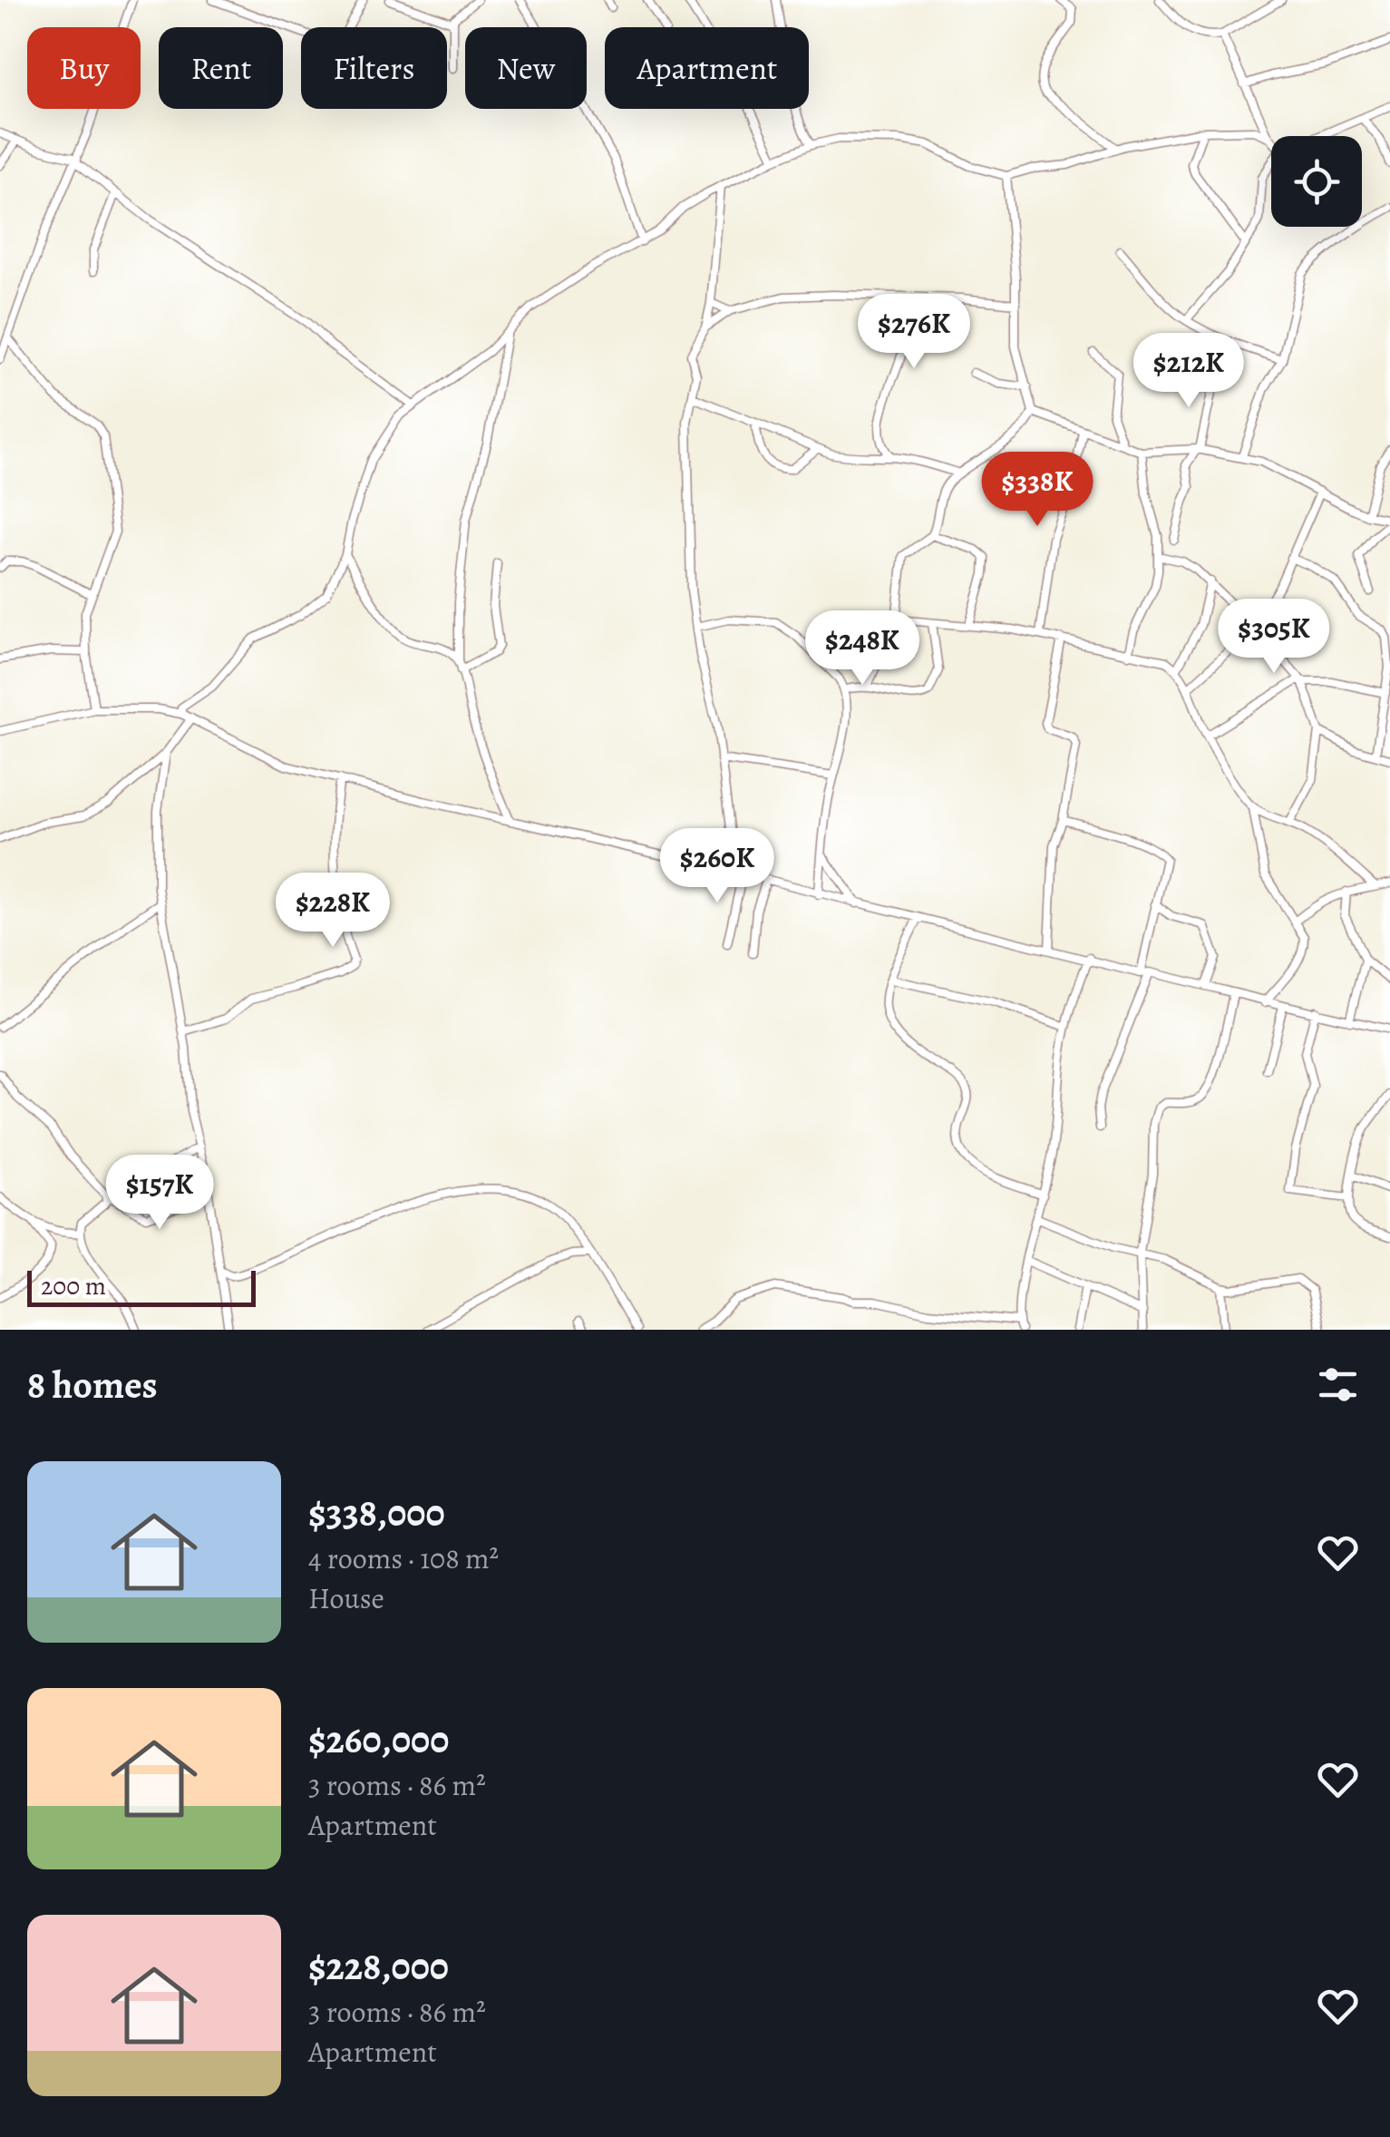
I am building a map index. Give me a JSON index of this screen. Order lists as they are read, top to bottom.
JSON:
{
  "scale_bar": "200 m",
  "page": {
    "chip": [
      "Buy",
      "Rent",
      "Filters",
      "New",
      "Apartment"
    ],
    "price": [
      "$276K",
      "$212K",
      "$338K",
      "$305K",
      "$248K",
      "$260K",
      "$228K",
      "$157K"
    ],
    "scale": "200 m",
    "heading": "8 homes",
    "list": [
      {
        "name": "$338,000",
        "note": "4 rooms · 108 m² · House"
      },
      {
        "name": "$260,000",
        "note": "3 rooms · 86 m² · Apartment"
      },
      {
        "name": "$228,000",
        "note": "3 rooms · 86 m² · Apartment"
      }
    ]
  }
}
